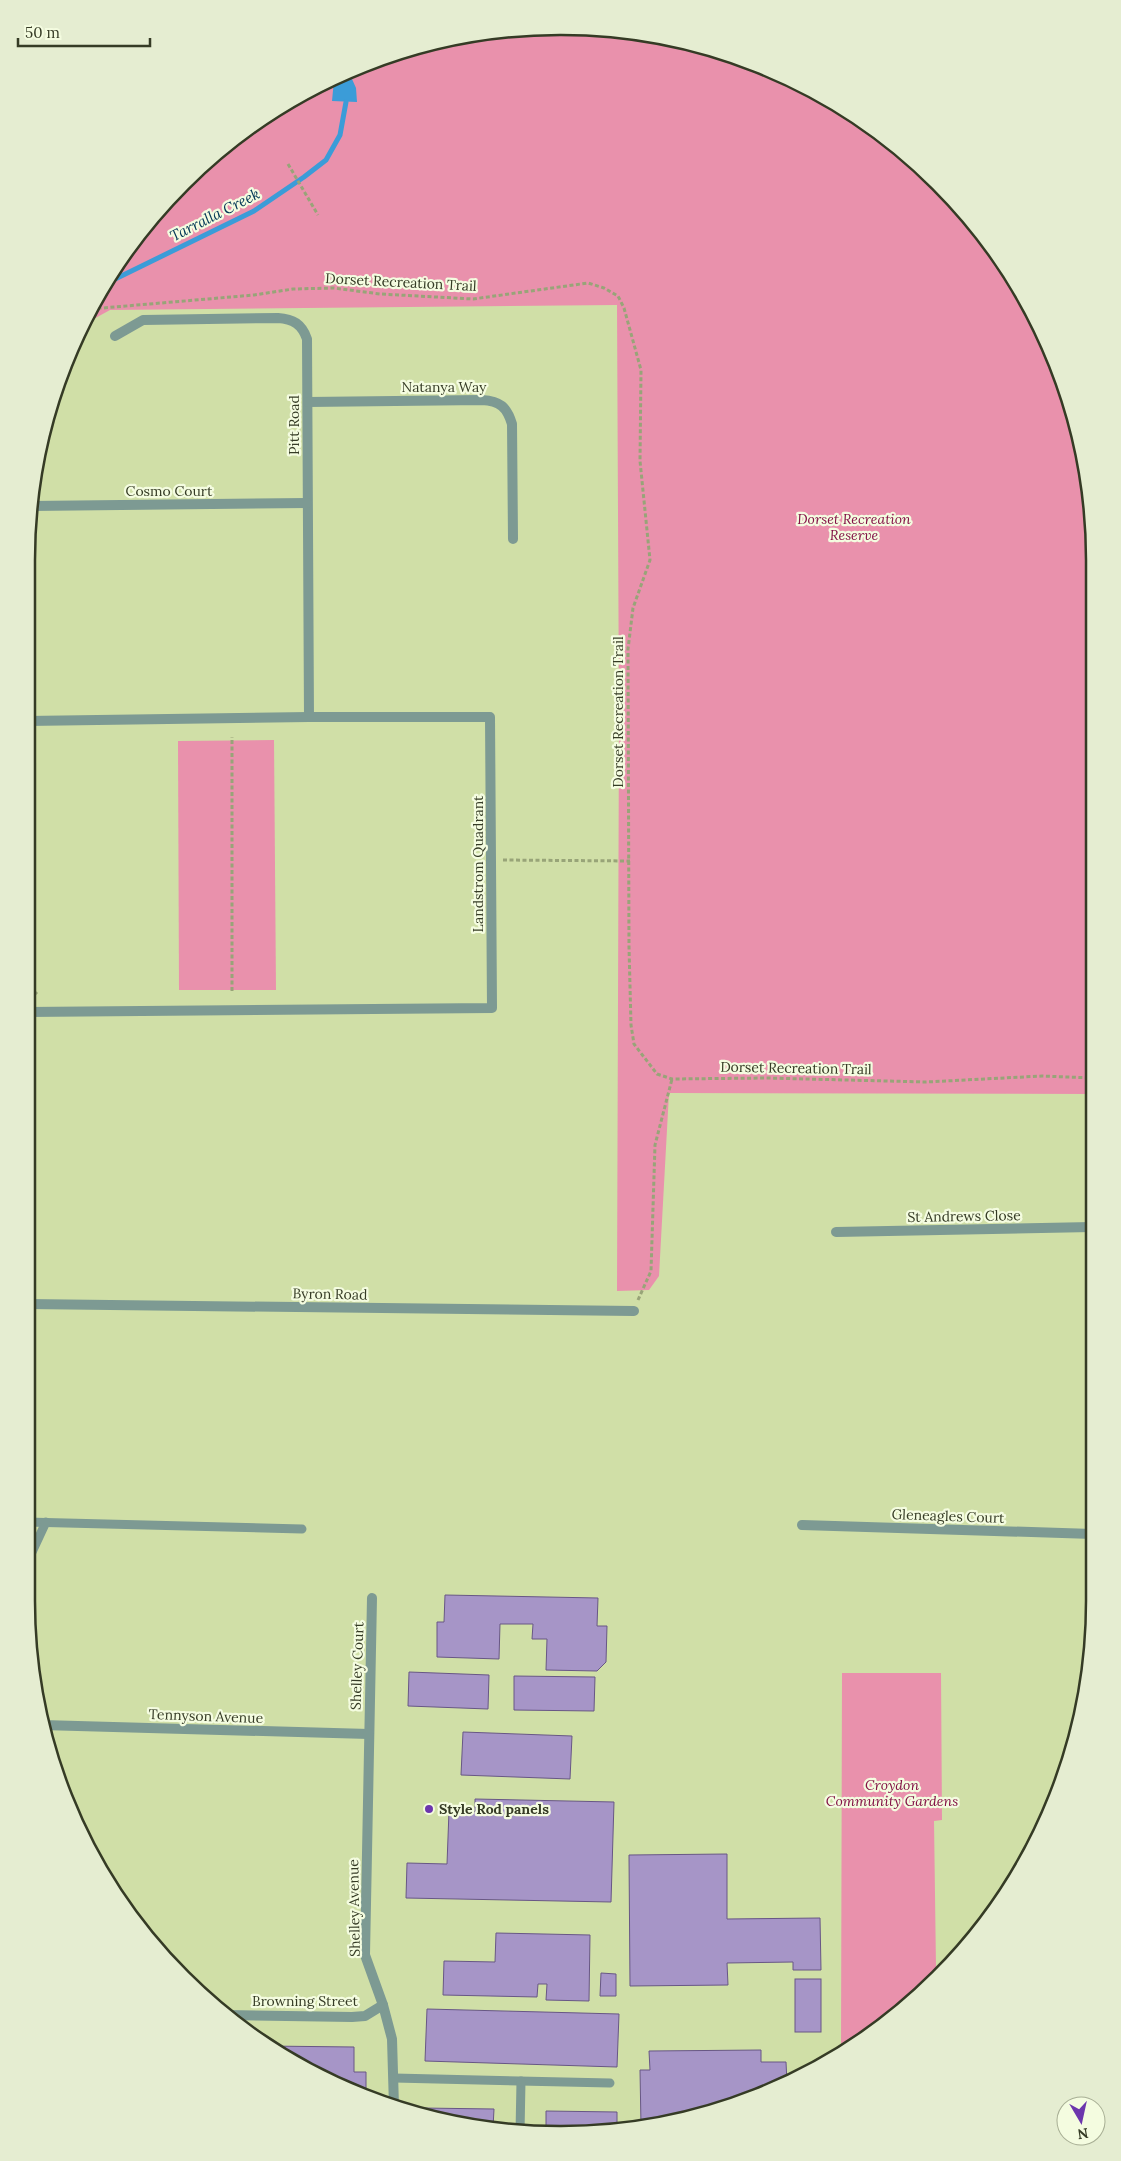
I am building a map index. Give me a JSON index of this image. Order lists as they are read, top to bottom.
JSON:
{
  "streets": {
    "street": [
      "Natanya Way",
      "Pitt Road",
      "Cosmo Court",
      "Landstrom Quadrant",
      "St Andrews Close",
      "Byron Road",
      "Gleneagles Court",
      "Shelley Court",
      "Tennyson Avenue",
      "Shelley Avenue",
      "Browning Street"
    ],
    "path": ["Dorset Recreation Trail"]
  },
  "crossings": [
    ["Natanya Way", "Pitt Road"],
    ["Pitt Road", "Cosmo Court"],
    ["Pitt Road", "Landstrom Quadrant"],
    ["Shelley Court", "Tennyson Avenue"],
    ["Shelley Court", "Shelley Avenue"],
    ["Tennyson Avenue", "Shelley Avenue"],
    ["Shelley Avenue", "Browning Street"]
  ],
  "water": ["Tarralla Creek"],
  "parks": ["Dorset Recreation Reserve", "Croydon Community Gardens"],
  "places": ["Style Rod panels"],
  "scale_bar": "50 m",
  "north": "bottom"
}
